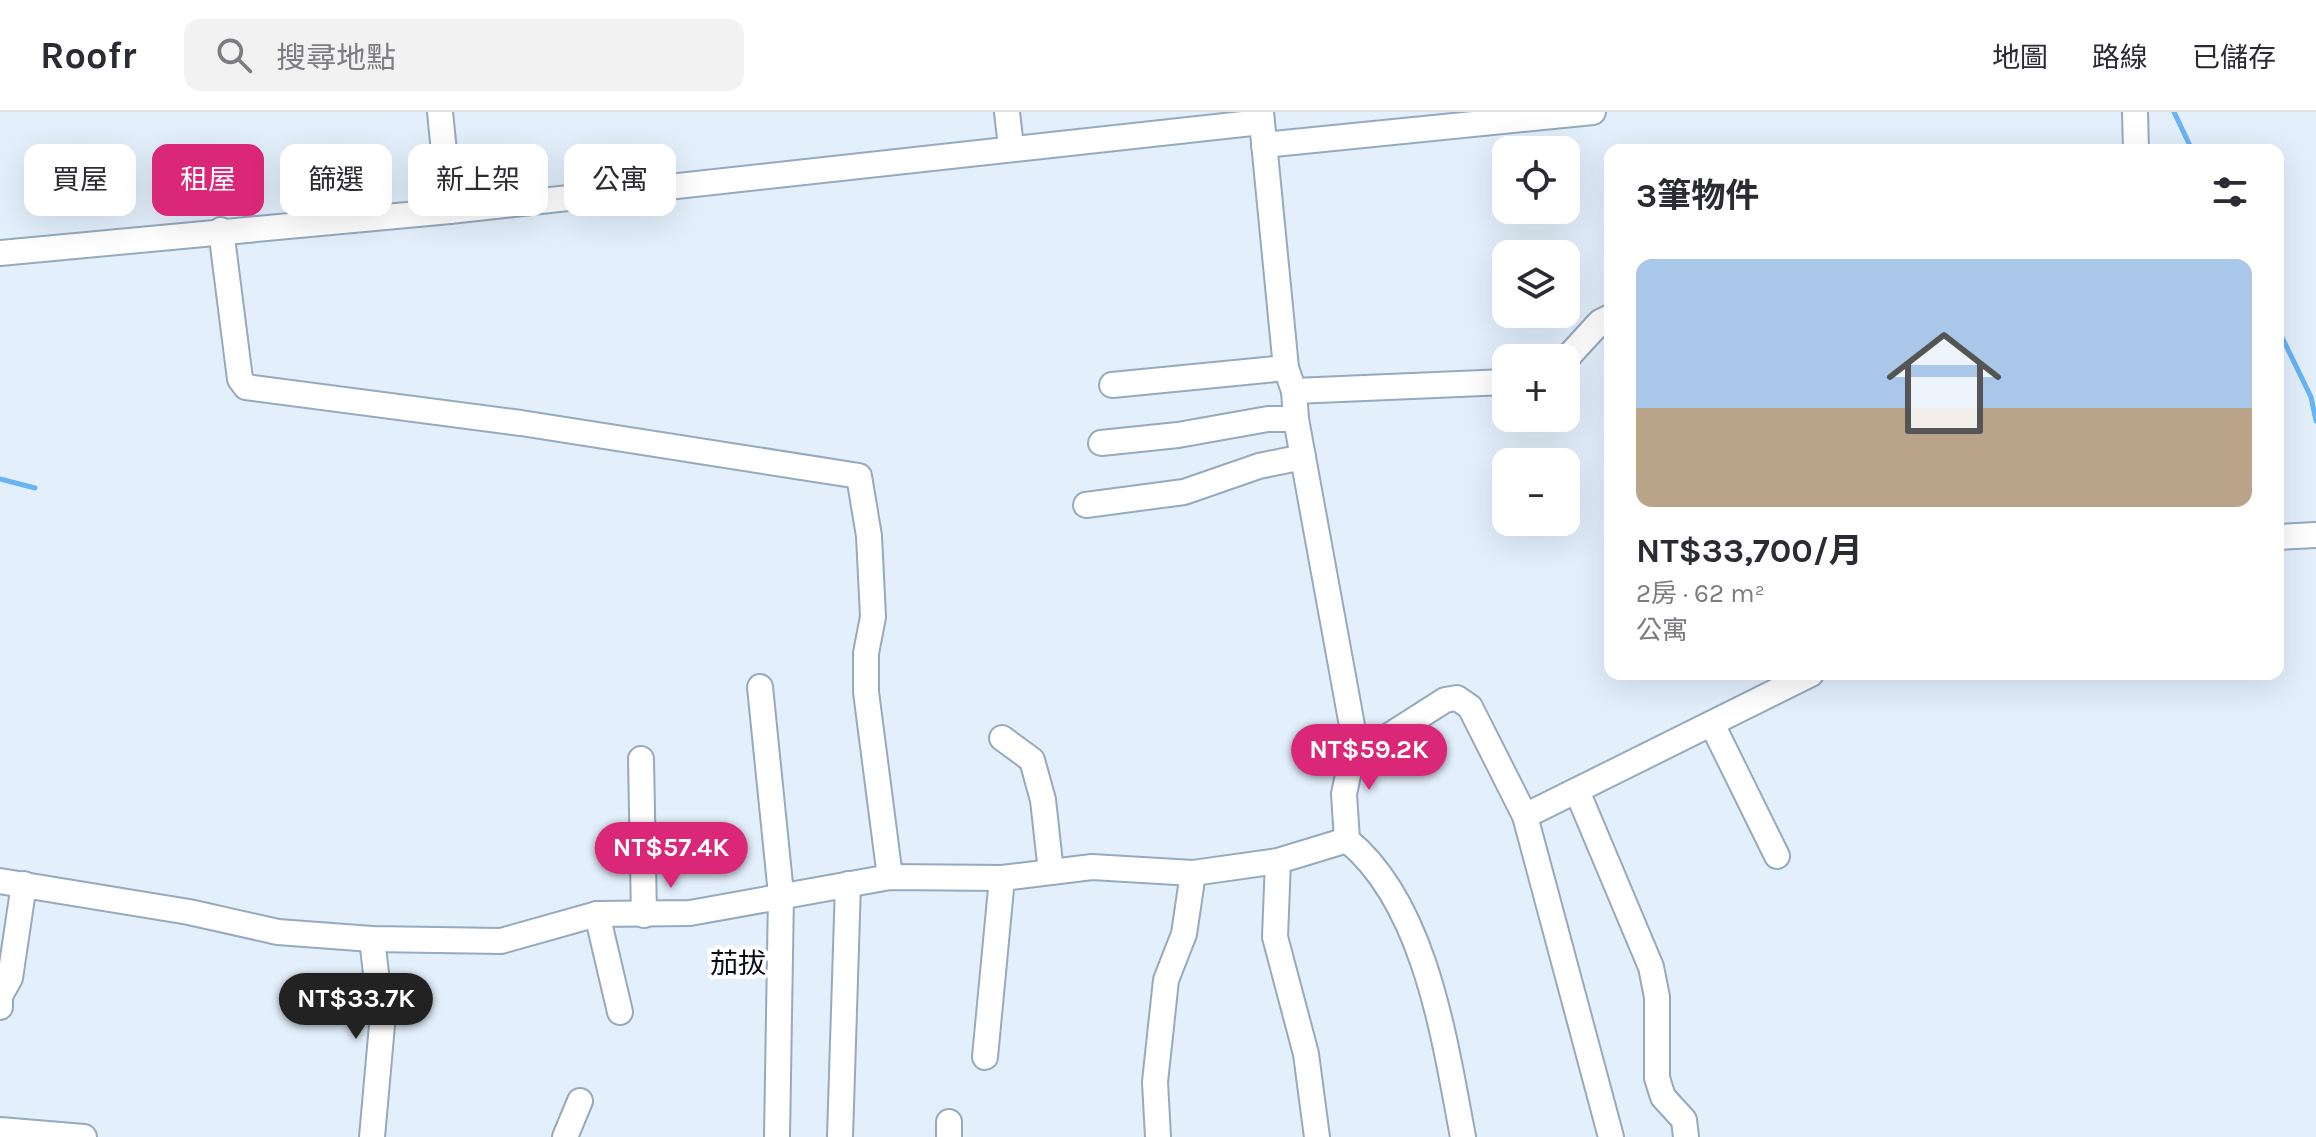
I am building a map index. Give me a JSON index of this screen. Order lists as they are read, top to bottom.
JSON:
{
  "districts": ["茄拔"],
  "page": {
    "header": "Roofr",
    "search": "搜尋地點",
    "nav": ["地圖", "路線", "已儲存"],
    "map_buttons": ["+", "−"],
    "chip": [
      "買屋",
      "租屋",
      "篩選",
      "新上架",
      "公寓"
    ],
    "heading": "3筆物件",
    "list": [
      {
        "name": "NT$33,700/月",
        "note": "2房 · 62 m² · 公寓"
      }
    ],
    "price": ["NT$59.2K", "NT$57.4K", "NT$33.7K"]
  }
}
